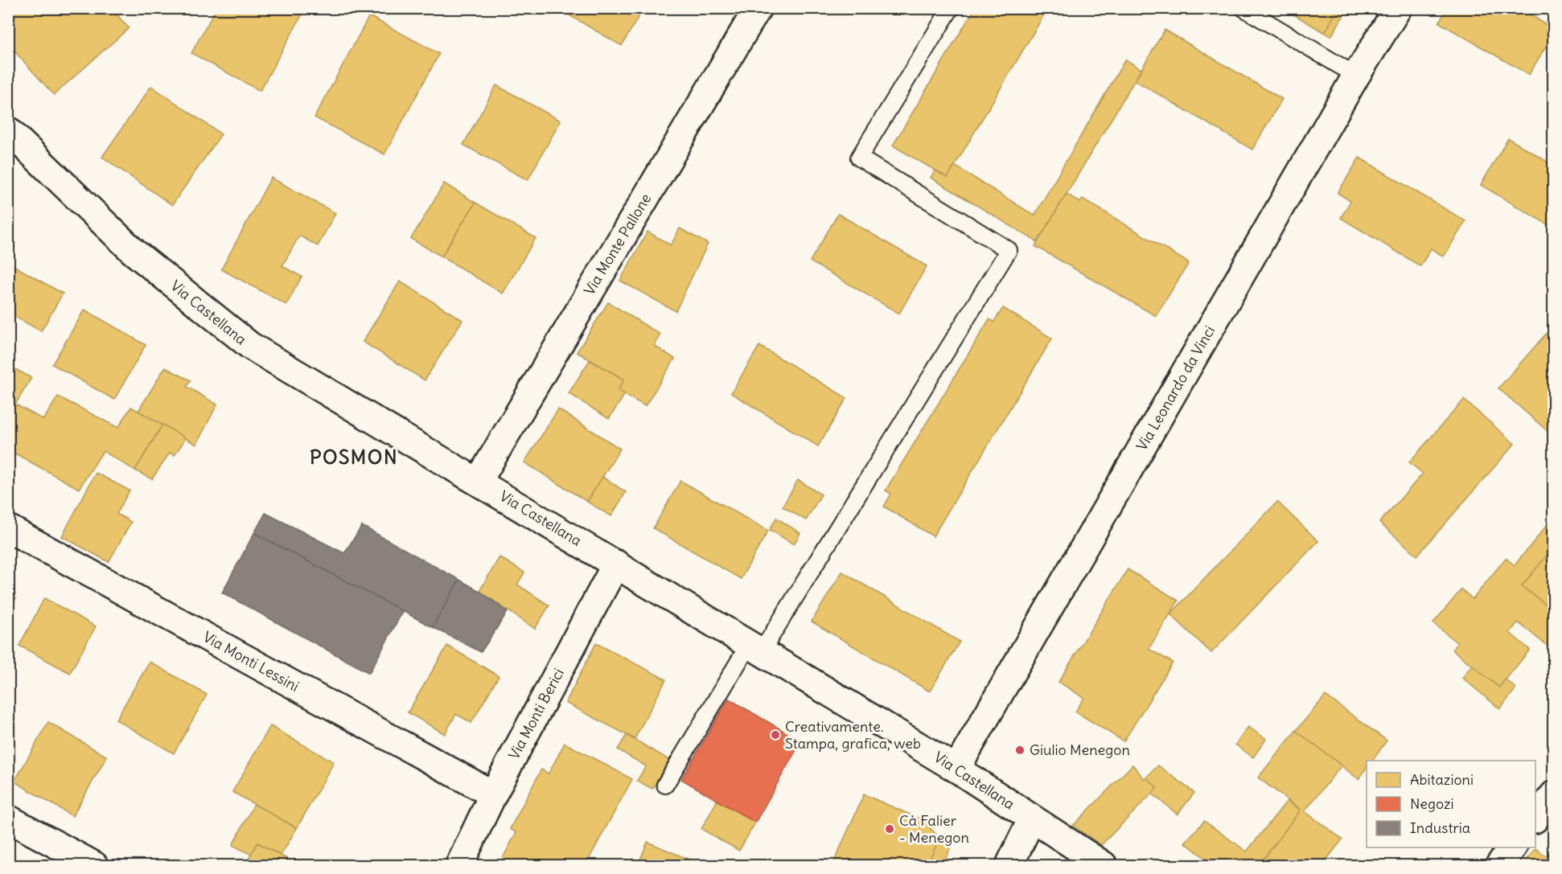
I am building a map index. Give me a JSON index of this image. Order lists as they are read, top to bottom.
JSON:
{
  "streets": {
    "street": [
      "Via Monte Pallone",
      "Via Castellana",
      "Via Leonardo da Vinci",
      "Via Monti Lessini",
      "Via Monti Berici"
    ]
  },
  "crossings": [
    ["Via Monte Pallone", "Via Castellana"],
    ["Via Castellana", "Via Leonardo da Vinci"],
    ["Via Castellana", "Via Monti Berici"],
    ["Via Monti Lessini", "Via Monti Berici"]
  ],
  "districts": ["POSMON"],
  "places": ["Creativamente. Stampa, grafica, web", "Giulio Menegon", "Cà Falier - Menegon"],
  "legend": ["Abitazioni", "Negozi", "Industria"]
}
